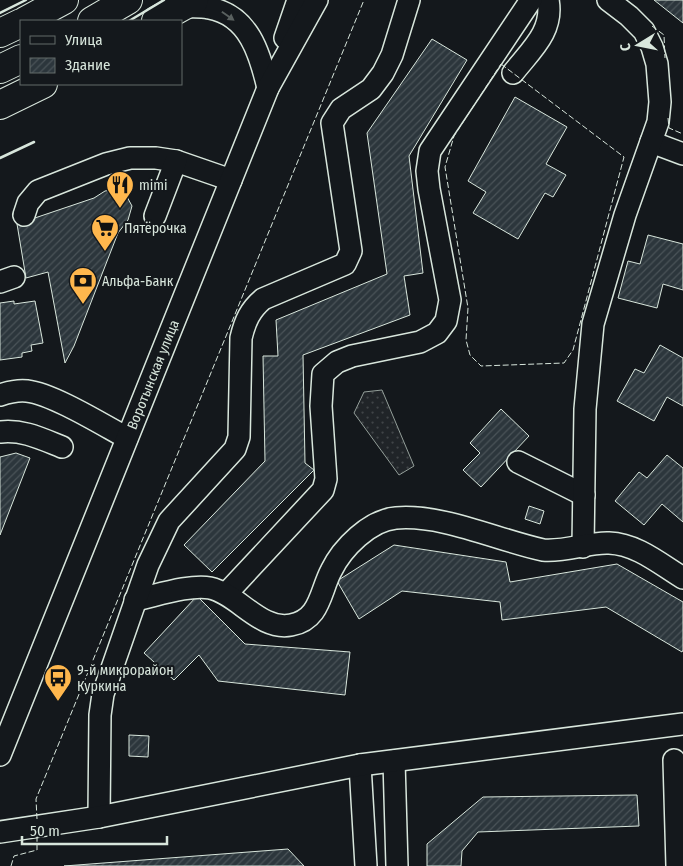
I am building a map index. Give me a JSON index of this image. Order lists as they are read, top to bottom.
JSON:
{
  "streets": {
    "street": ["Воротынская улица"]
  },
  "places": {
    "restaurant": ["mimi"],
    "supermarket": ["Пятёрочка"],
    "bank": ["Альфа-Банк"],
    "bus stop": ["9-й микрорайон Куркина"]
  },
  "legend": ["Улица", "Здание"],
  "scale_bar": "50 m",
  "north": "left"
}
